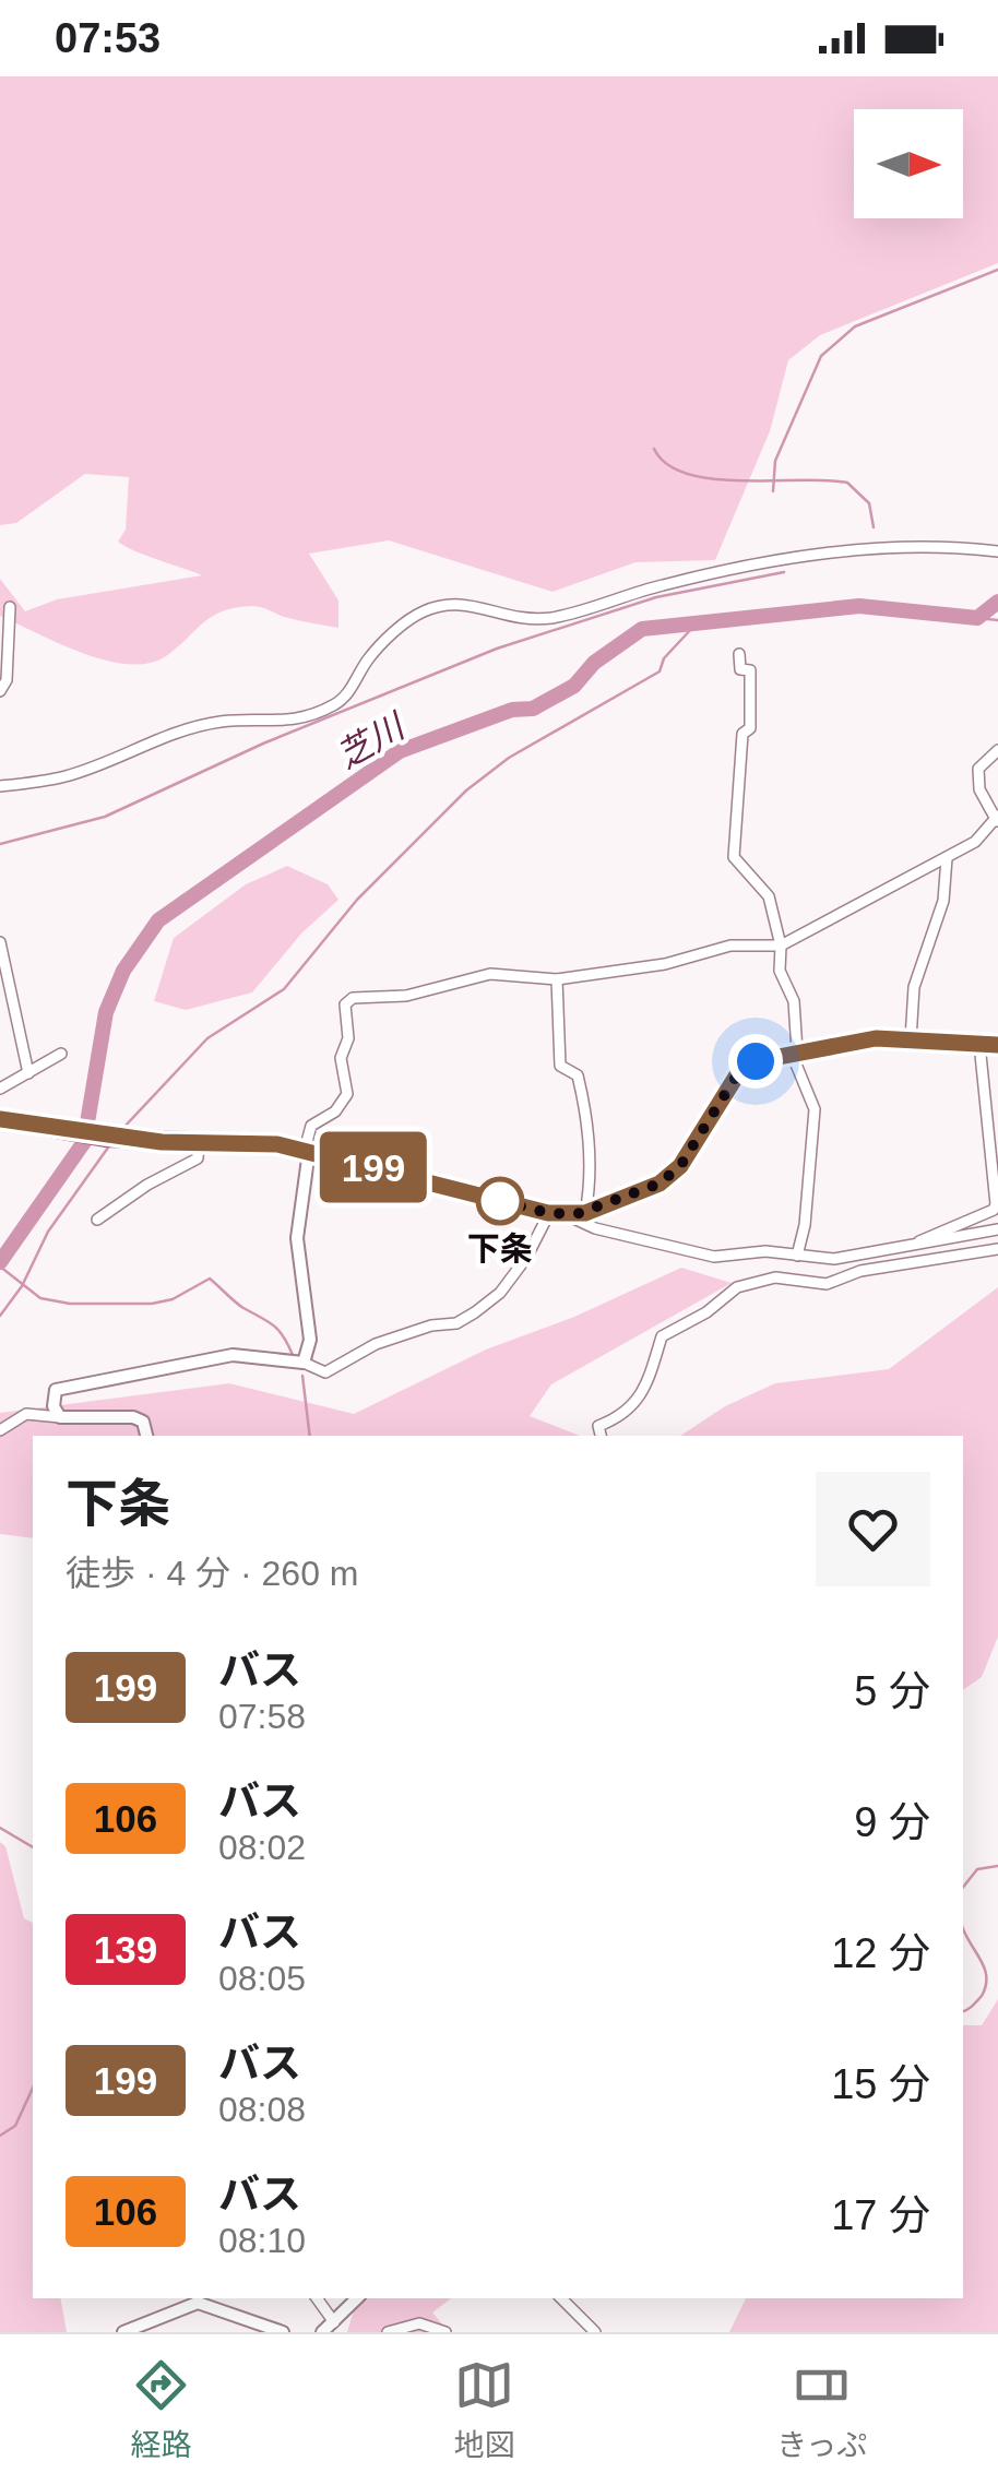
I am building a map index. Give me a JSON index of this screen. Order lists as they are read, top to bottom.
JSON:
{
  "water": ["芝川"],
  "places": ["下条"],
  "lines": ["bus line 199"],
  "north": "right",
  "page": {
    "status": "07:53",
    "on_map": "199",
    "heading": ["下条", "徒歩 · 4 分 · 260 m"],
    "list": [
      {
        "mark": "199",
        "name": "バス",
        "note": "07:58",
        "value": "5 分"
      },
      {
        "mark": "106",
        "name": "バス",
        "note": "08:02",
        "value": "9 分"
      },
      {
        "mark": "139",
        "name": "バス",
        "note": "08:05",
        "value": "12 分"
      },
      {
        "mark": "199",
        "name": "バス",
        "note": "08:08",
        "value": "15 分"
      },
      {
        "mark": "106",
        "name": "バス",
        "note": "08:10",
        "value": "17 分"
      }
    ],
    "tabs": ["経路", "地図", "きっぷ"]
  }
}
